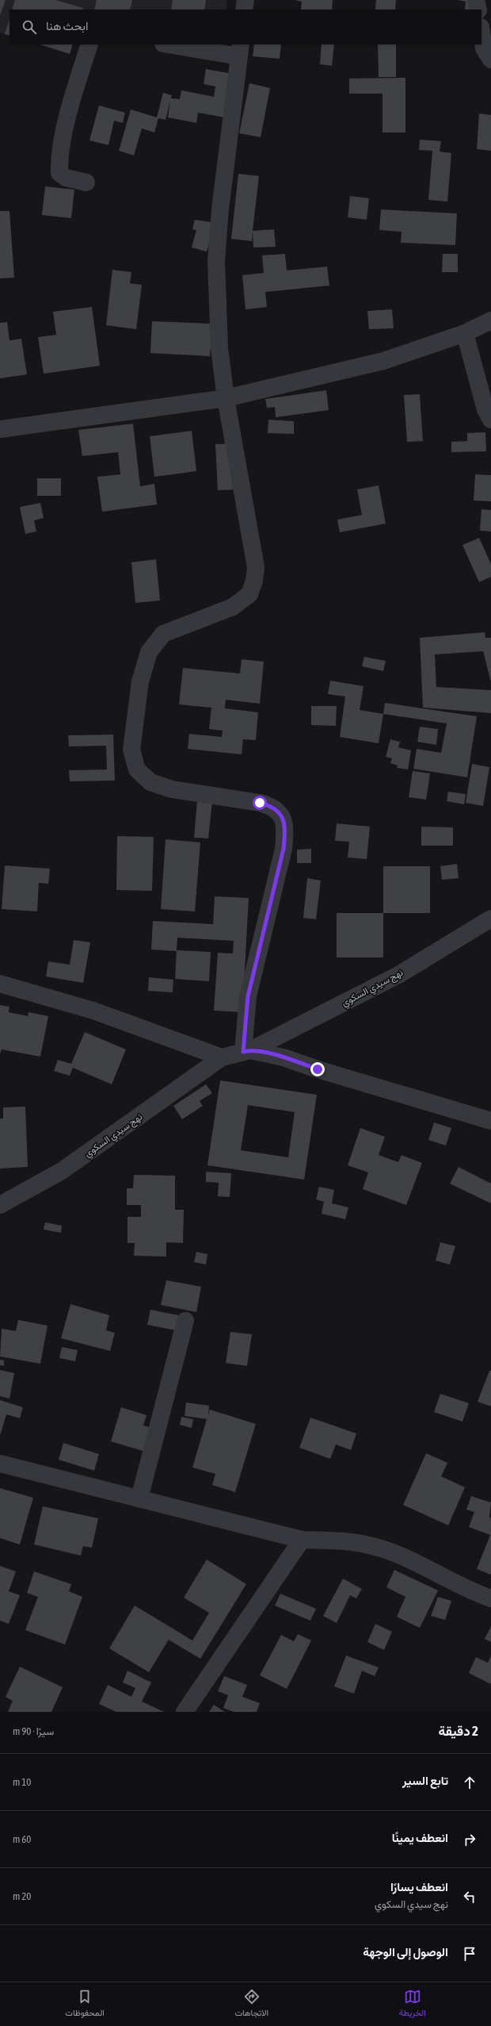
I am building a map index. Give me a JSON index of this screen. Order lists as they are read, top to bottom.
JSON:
{
  "streets": {
    "street": ["نهج سيدي السكوي"]
  },
  "page": {
    "search": "ابحث هنا",
    "heading": ["2 دقيقة", "سيرًا · 90 m"],
    "list": [
      ["تابع السير", "10 m"],
      ["انعطف يمينًا", "60 m"],
      ["انعطف يسارًا", "نهج سيدي السكوي", "20 m"],
      "الوصول إلى الوجهة"
    ],
    "nav": ["الخريطة", "الاتجاهات", "المحفوظات"]
  }
}
